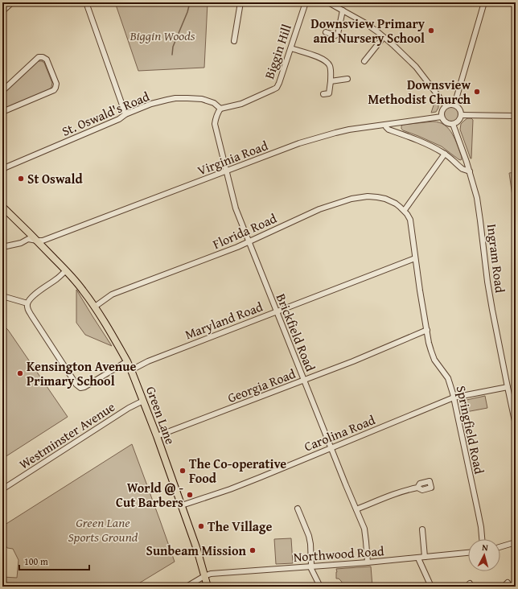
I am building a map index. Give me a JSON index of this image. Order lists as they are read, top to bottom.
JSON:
{
  "streets": {
    "main road": ["Green Lane"],
    "street": [
      "Biggin Hill",
      "St. Oswald's Road",
      "Virginia Road",
      "Florida Road",
      "Ingram Road",
      "Maryland Road",
      "Brickfield Road",
      "Georgia Road",
      "Springfield Road",
      "Carolina Road",
      "Westminster Avenue",
      "Northwood Road"
    ]
  },
  "crossings": [
    ["Biggin Hill", "St. Oswald's Road"],
    ["Biggin Hill", "Brickfield Road"],
    ["St. Oswald's Road", "Brickfield Road"],
    ["Virginia Road", "Ingram Road"],
    ["Virginia Road", "Brickfield Road"],
    ["Virginia Road", "Green Lane"],
    ["Florida Road", "Brickfield Road"],
    ["Florida Road", "Green Lane"],
    ["Florida Road", "Springfield Road"],
    ["Ingram Road", "Carolina Road"],
    ["Maryland Road", "Brickfield Road"],
    ["Maryland Road", "Green Lane"],
    ["Maryland Road", "Springfield Road"],
    ["Brickfield Road", "Georgia Road"],
    ["Brickfield Road", "Carolina Road"],
    ["Brickfield Road", "Northwood Road"],
    ["Georgia Road", "Green Lane"],
    ["Georgia Road", "Springfield Road"],
    ["Green Lane", "Carolina Road"],
    ["Green Lane", "Westminster Avenue"],
    ["Green Lane", "Northwood Road"],
    ["Springfield Road", "Carolina Road"]
  ],
  "parks": ["Biggin Woods", "Green Lane Sports Ground"],
  "places": [
    "Downsview Primary and Nursery School",
    "Downsview Methodist Church",
    "St Oswald",
    "Kensington Avenue Primary School",
    "The Co-operative Food",
    "World @ - Cut Barbers",
    "The Village",
    "Sunbeam Mission"
  ],
  "scale_bar": "100 m",
  "north": "top"
}
